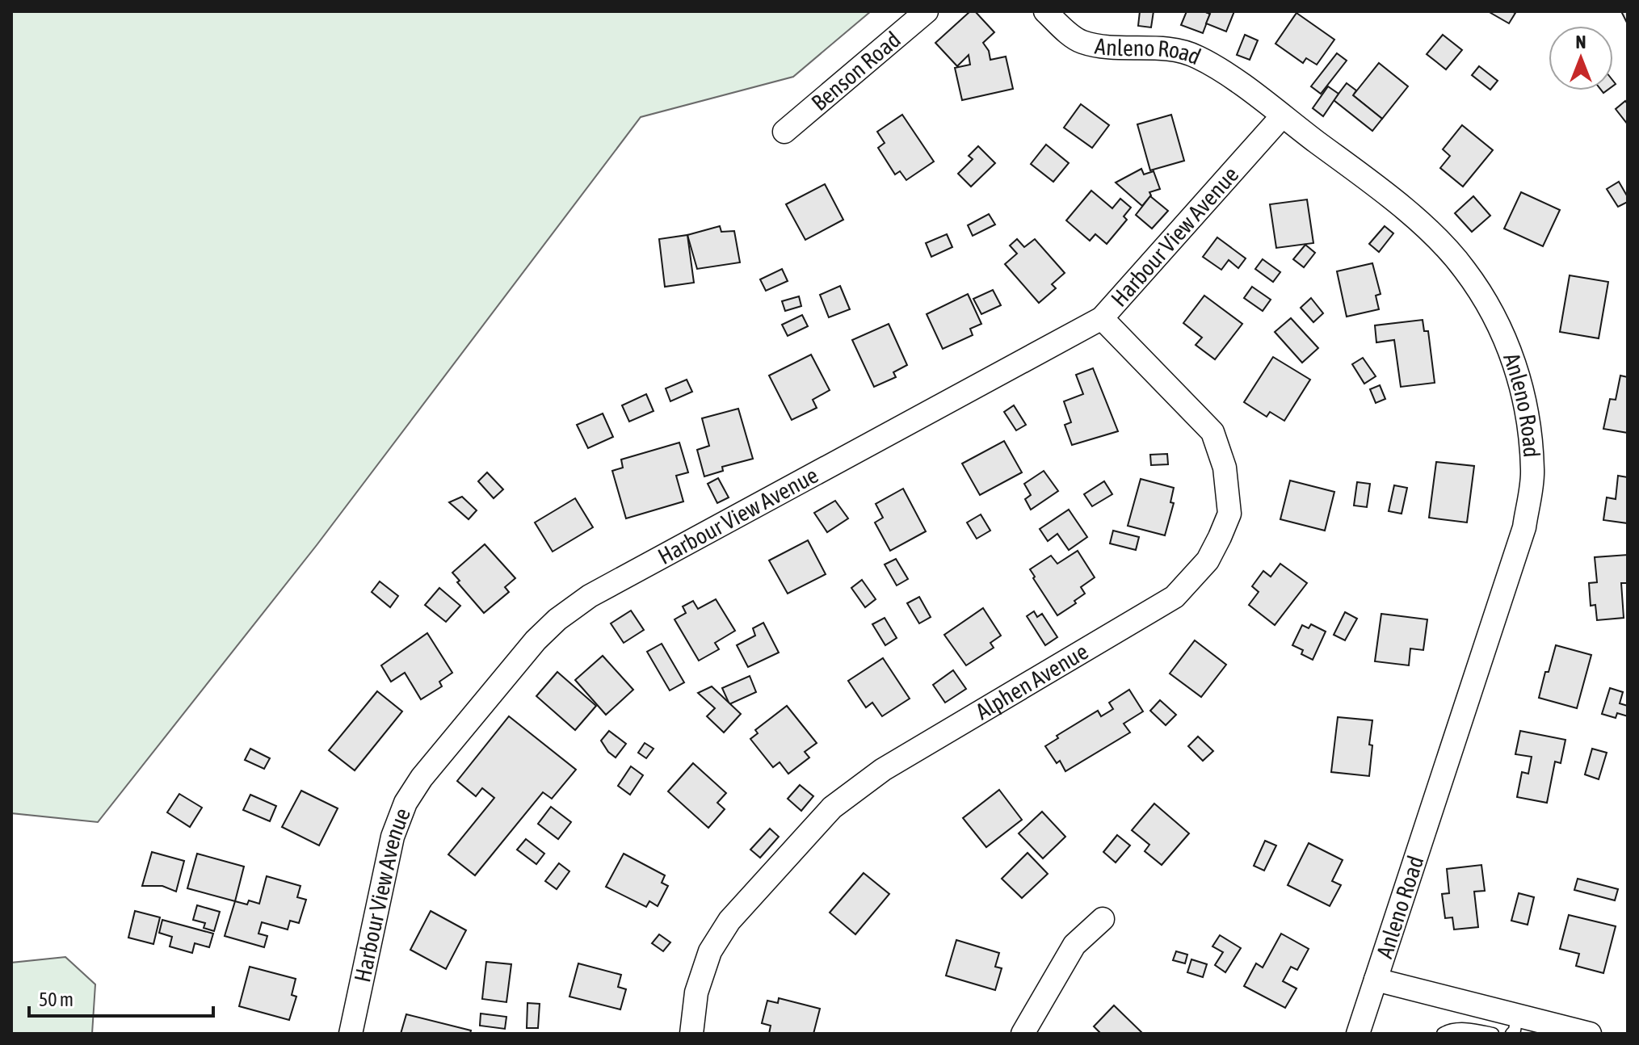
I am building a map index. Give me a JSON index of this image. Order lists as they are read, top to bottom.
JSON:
{
  "streets": {
    "street": [
      "Anleno Road",
      "Benson Road",
      "Harbour View Avenue",
      "Alphen Avenue"
    ]
  },
  "crossings": [
    ["Anleno Road", "Harbour View Avenue"],
    ["Harbour View Avenue", "Alphen Avenue"]
  ],
  "scale_bar": "50 m",
  "north": "top"
}
